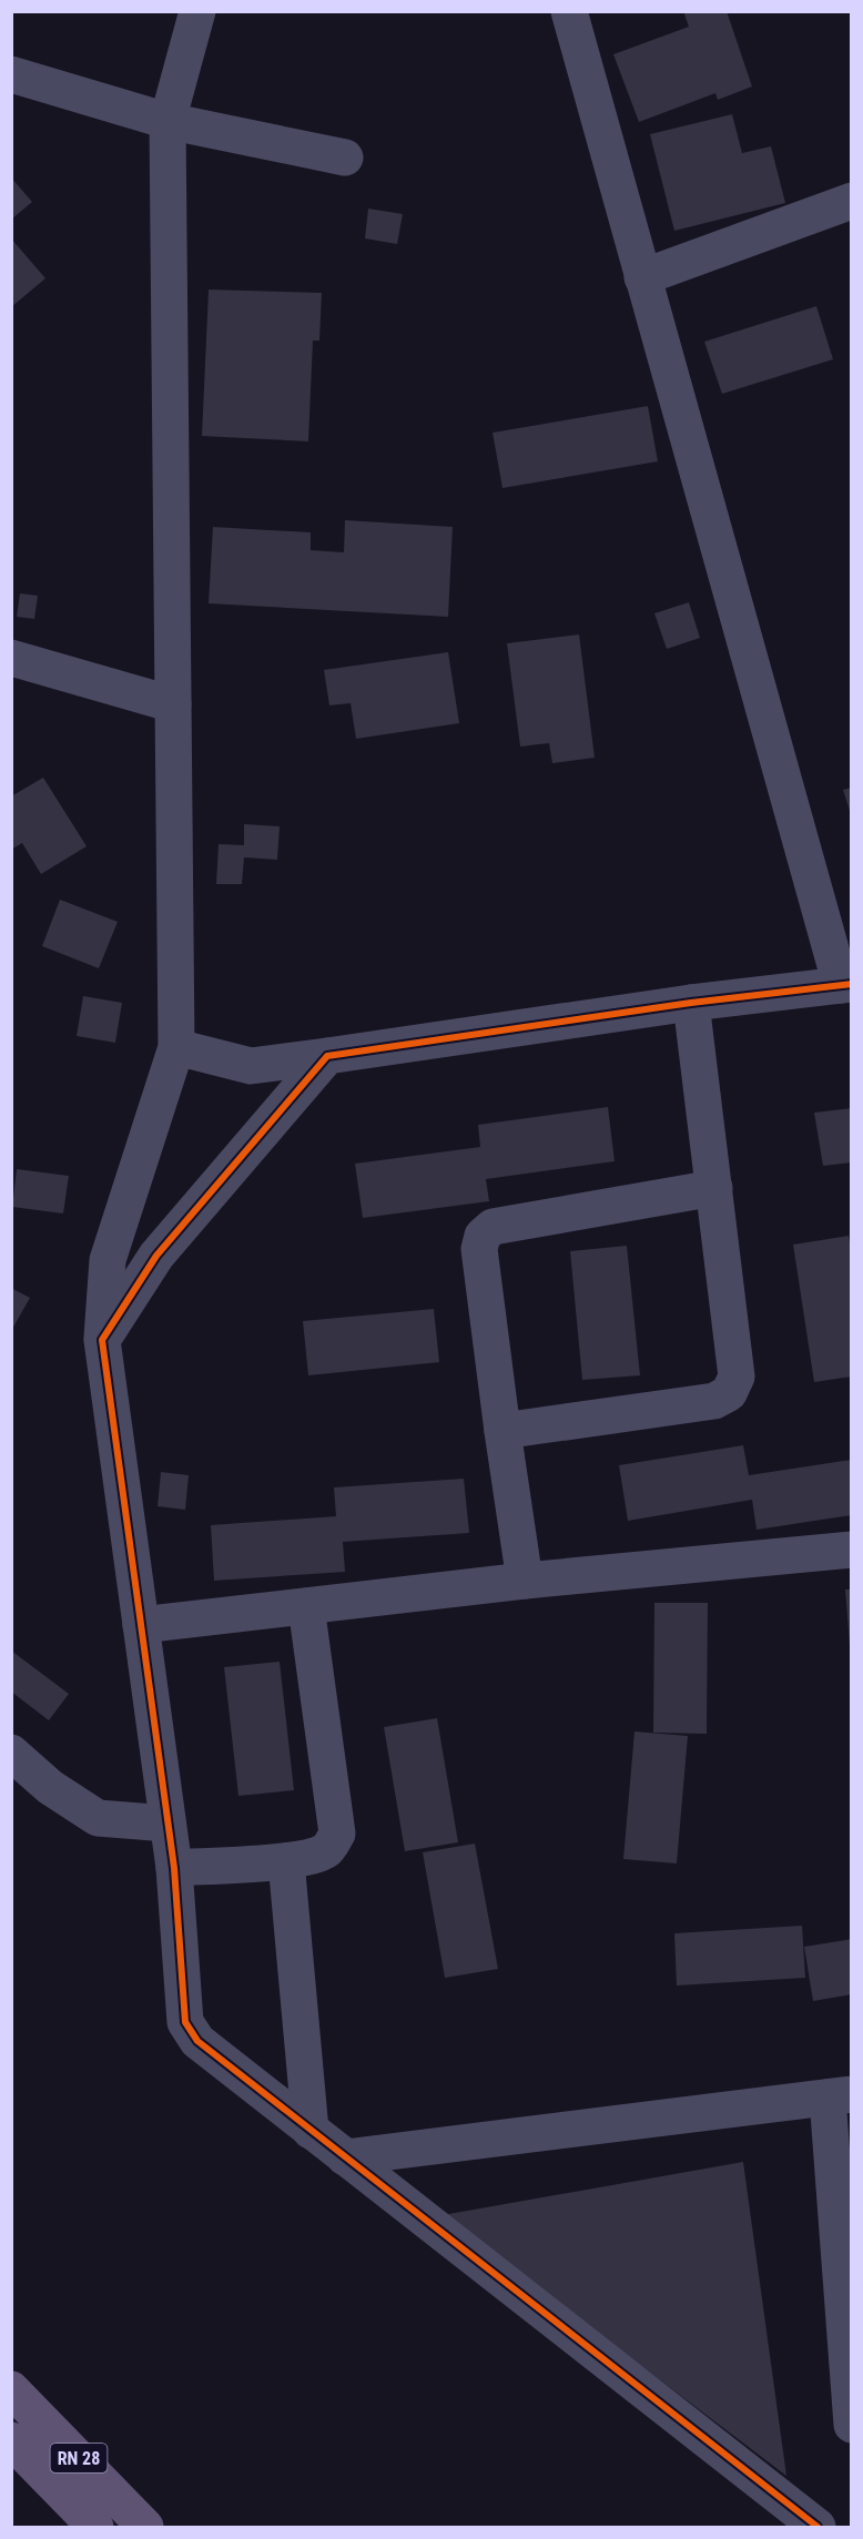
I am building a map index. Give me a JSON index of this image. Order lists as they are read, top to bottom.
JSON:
{
  "streets": {
    "main road": ["RN 28"]
  }
}
